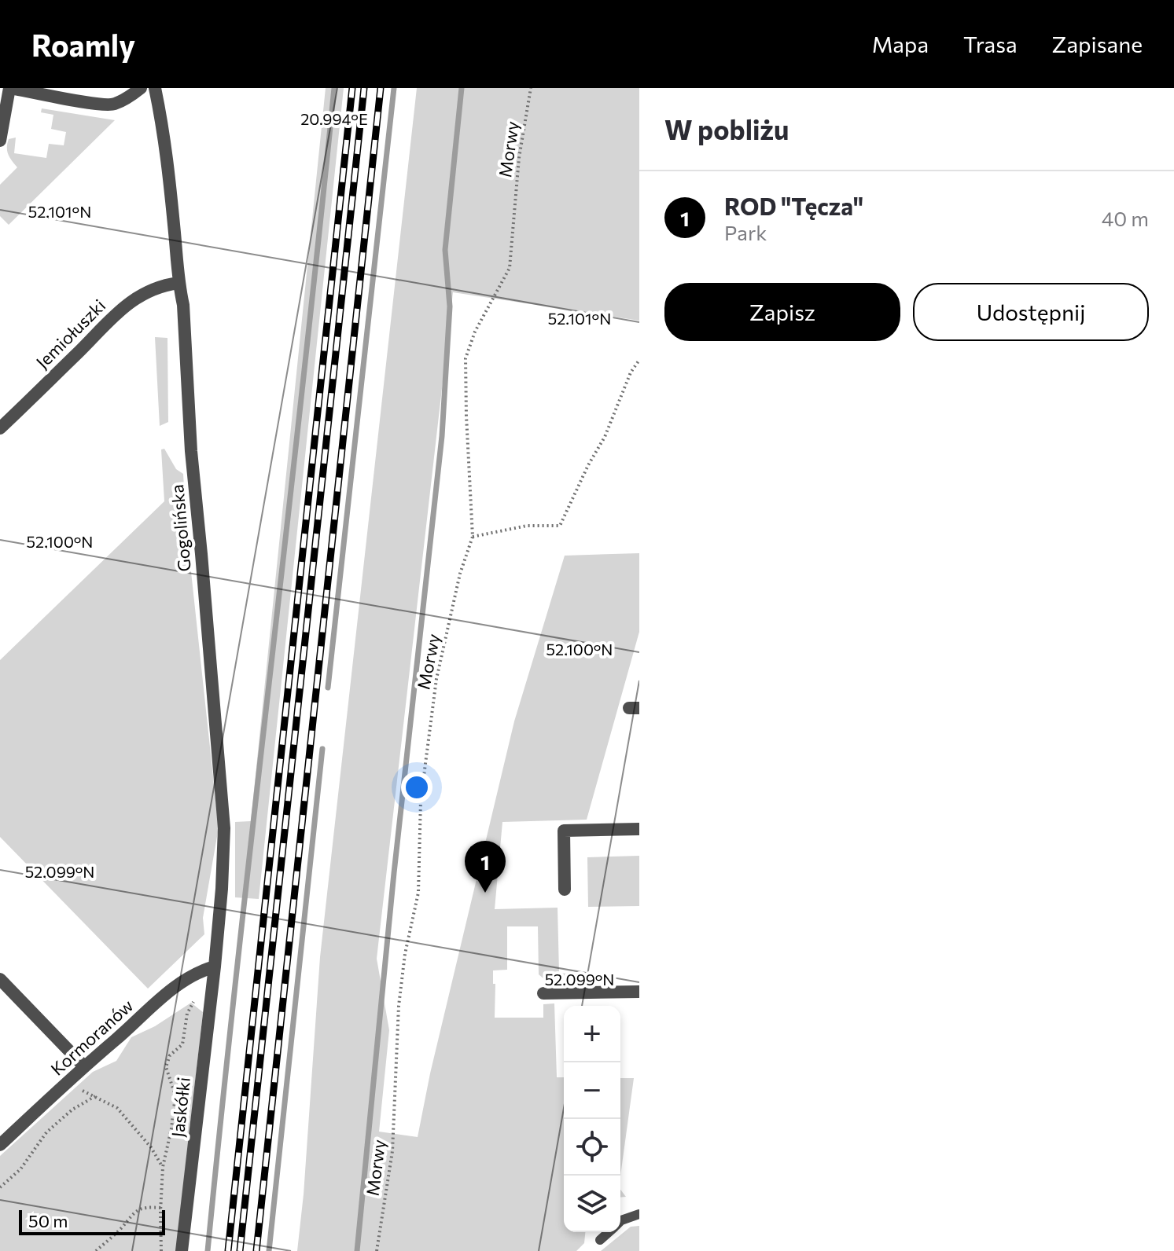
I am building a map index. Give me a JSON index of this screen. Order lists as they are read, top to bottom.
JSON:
{
  "streets": {
    "street": [
      "Jemiołuszki",
      "Gogolińska",
      "Kormoranów",
      "Jaskółki"
    ],
    "path": ["Morwy"]
  },
  "crossings": [
    ["Jemiołuszki", "Gogolińska"],
    ["Gogolińska", "Kormoranów"],
    ["Gogolińska", "Jaskółki"],
    ["Kormoranów", "Jaskółki"]
  ],
  "scale_bar": "50 m",
  "page": {
    "header": "Roamly",
    "nav": ["Mapa", "Trasa", "Zapisane"],
    "heading": "W pobliżu",
    "list": [
      {
        "mark": "1",
        "name": "ROD \"Tęcza\"",
        "note": "Park",
        "value": "40 m"
      }
    ],
    "buttons": ["Zapisz", "Udostępnij"],
    "pins": "1",
    "map_buttons": ["+", "−"],
    "scale": "50 m"
  },
  "coordinates": [
    "20.994°E",
    "52.101°N",
    "52.100°N",
    "52.099°N"
  ]
}
